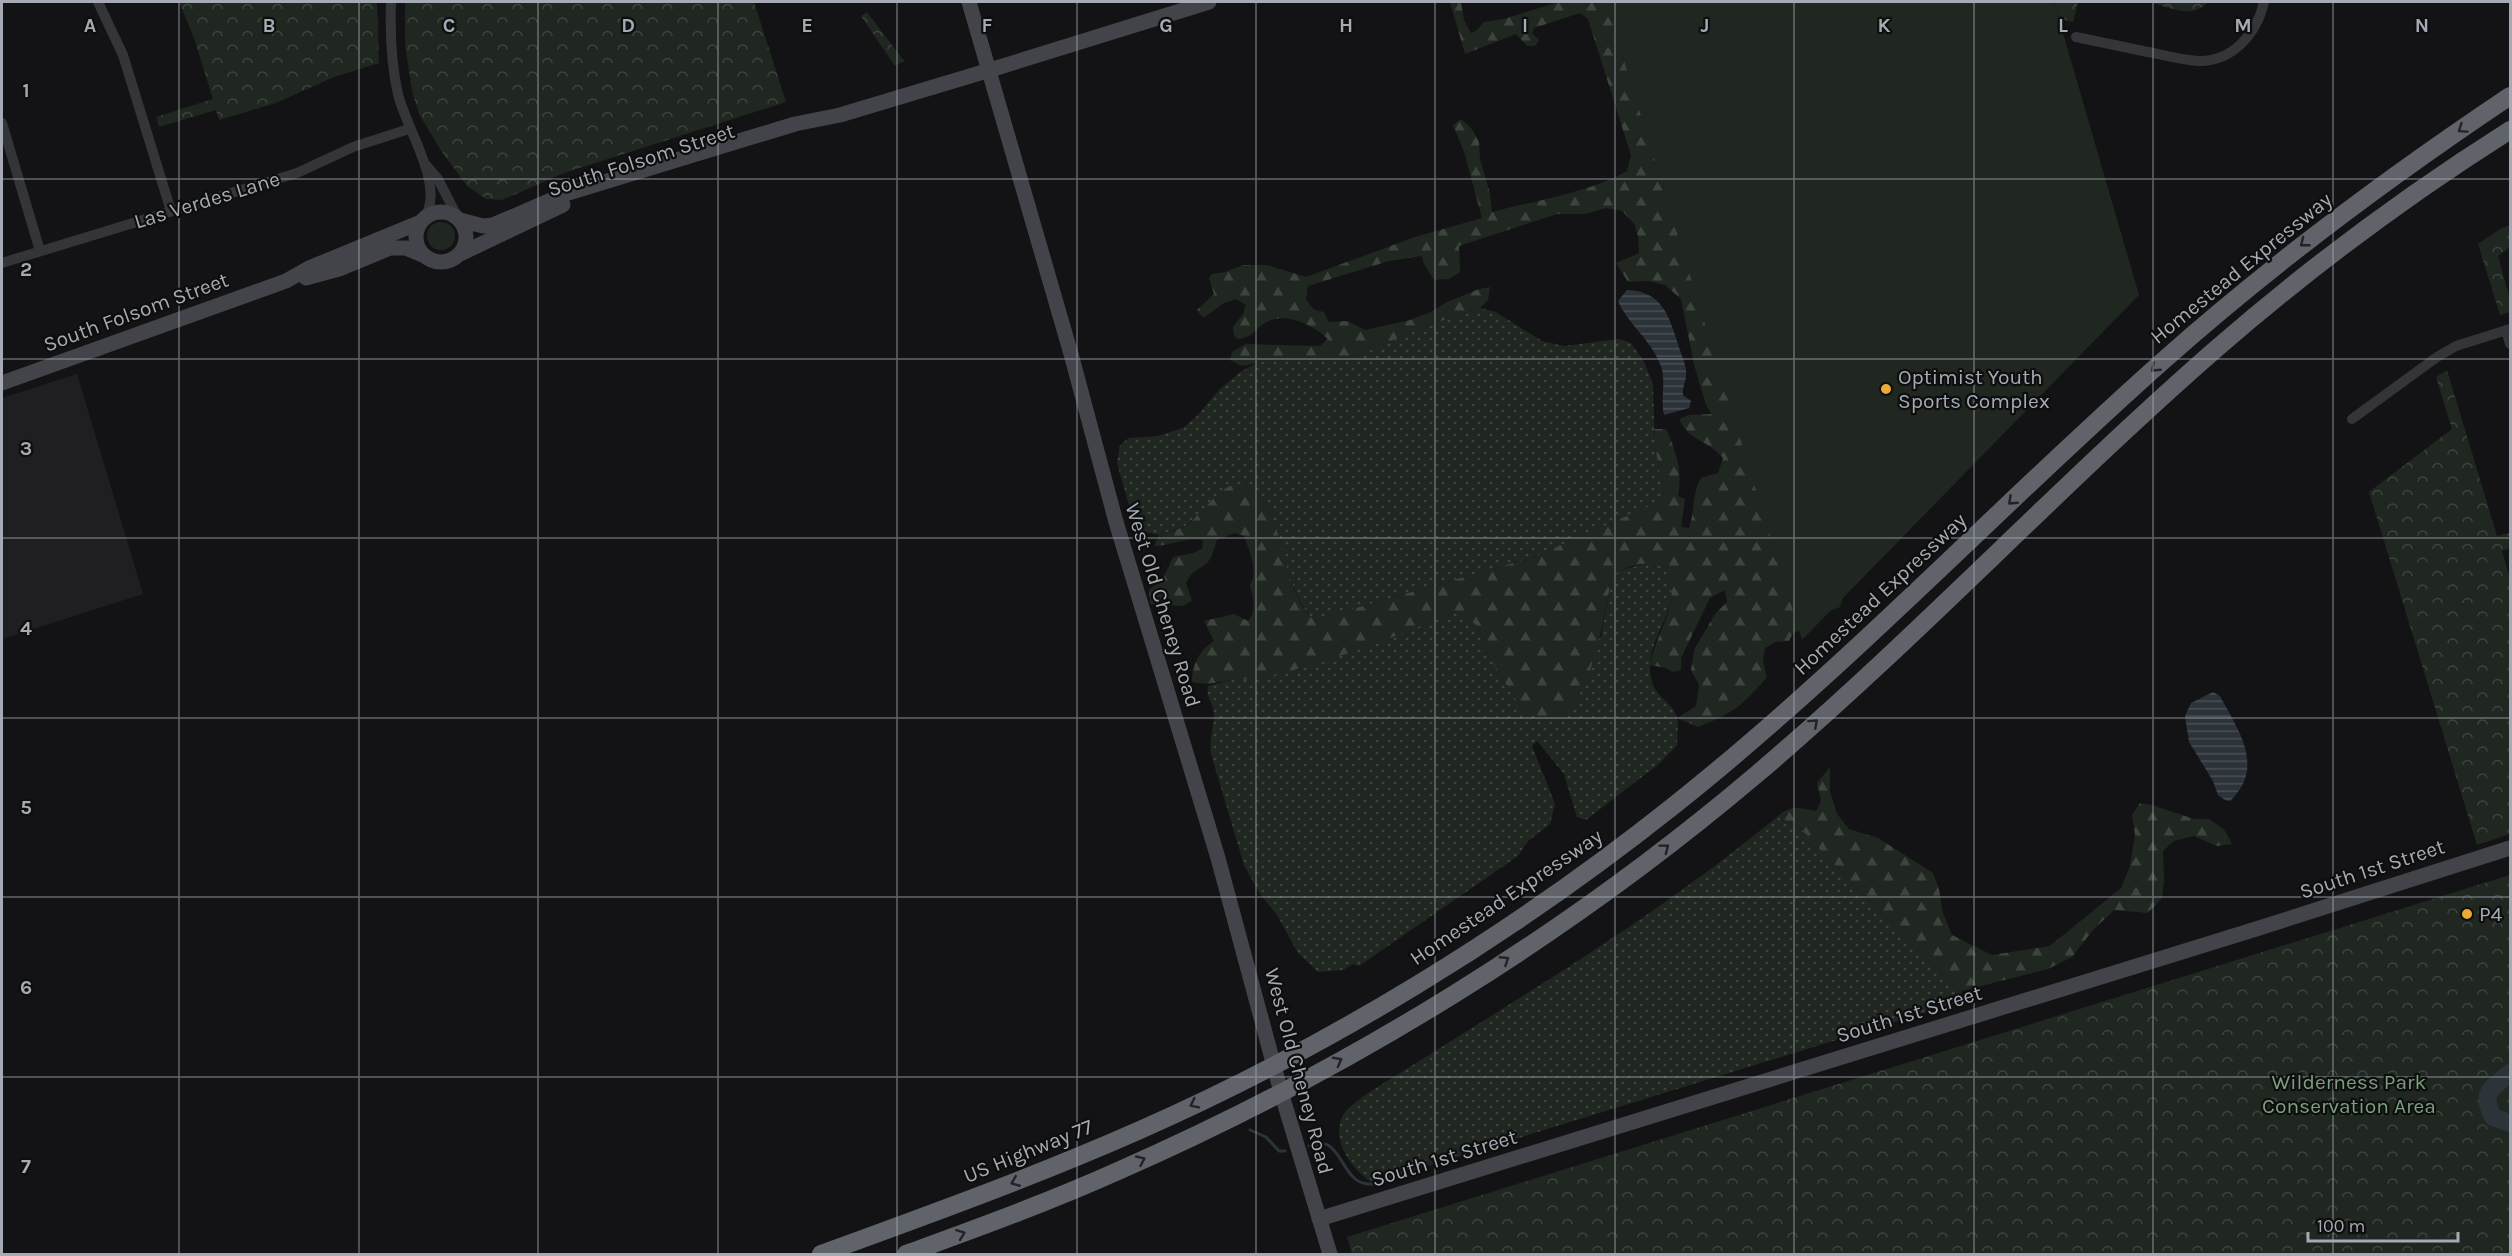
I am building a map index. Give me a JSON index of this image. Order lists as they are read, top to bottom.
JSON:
{
  "streets": {
    "highway": ["Homestead Expressway", "US Highway 77"],
    "street": [
      "South Folsom Street",
      "Las Verdes Lane",
      "West Old Cheney Road",
      "South 1st Street"
    ]
  },
  "crossings": [
    ["South Folsom Street", "West Old Cheney Road"],
    ["Homestead Expressway", "West Old Cheney Road"],
    ["Homestead Expressway", "US Highway 77"],
    ["West Old Cheney Road", "South 1st Street"]
  ],
  "parks": ["Wilderness Park Conservation Area"],
  "places": ["Optimist Youth Sports Complex", "P4"],
  "scale_bar": "100 m",
  "grid": {
    "columns": [
      "A",
      "B",
      "C",
      "D",
      "E",
      "F",
      "G",
      "H",
      "I",
      "J",
      "K",
      "L",
      "M",
      "N"
    ],
    "rows": [
      "1",
      "2",
      "3",
      "4",
      "5",
      "6",
      "7"
    ]
  }
}
